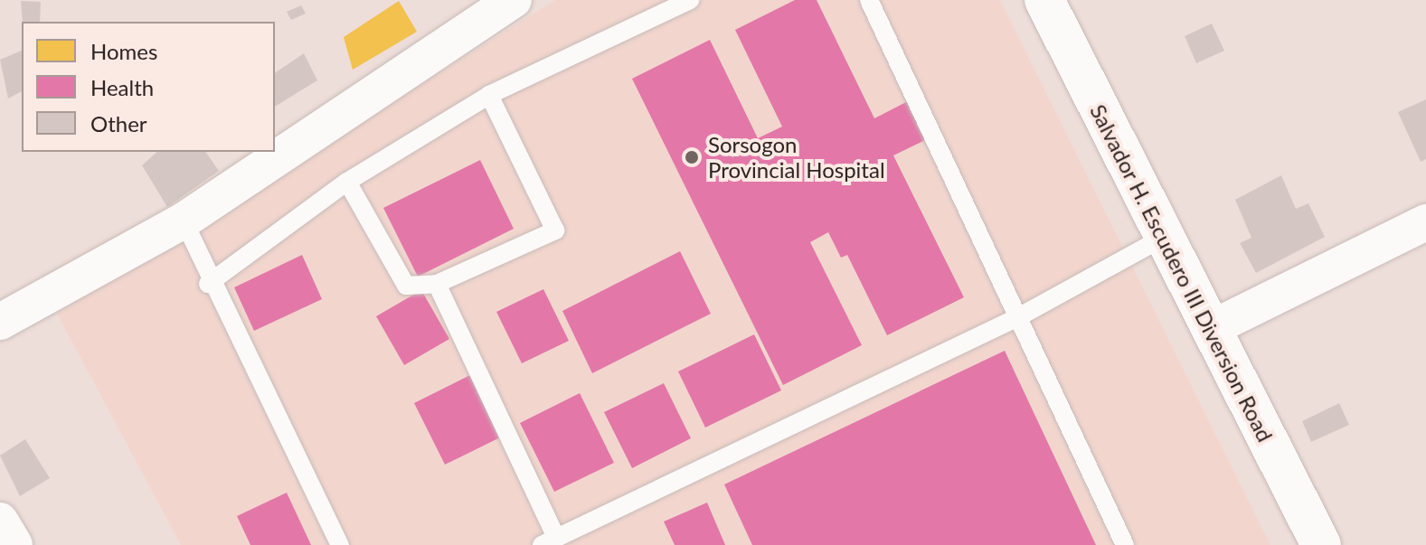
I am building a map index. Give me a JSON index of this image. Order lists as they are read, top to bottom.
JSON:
{
  "streets": {
    "highway": ["Salvador H. Escudero III Diversion Road"]
  },
  "places": ["Sorsogon Provincial Hospital"],
  "legend": ["Homes", "Health", "Other"]
}
